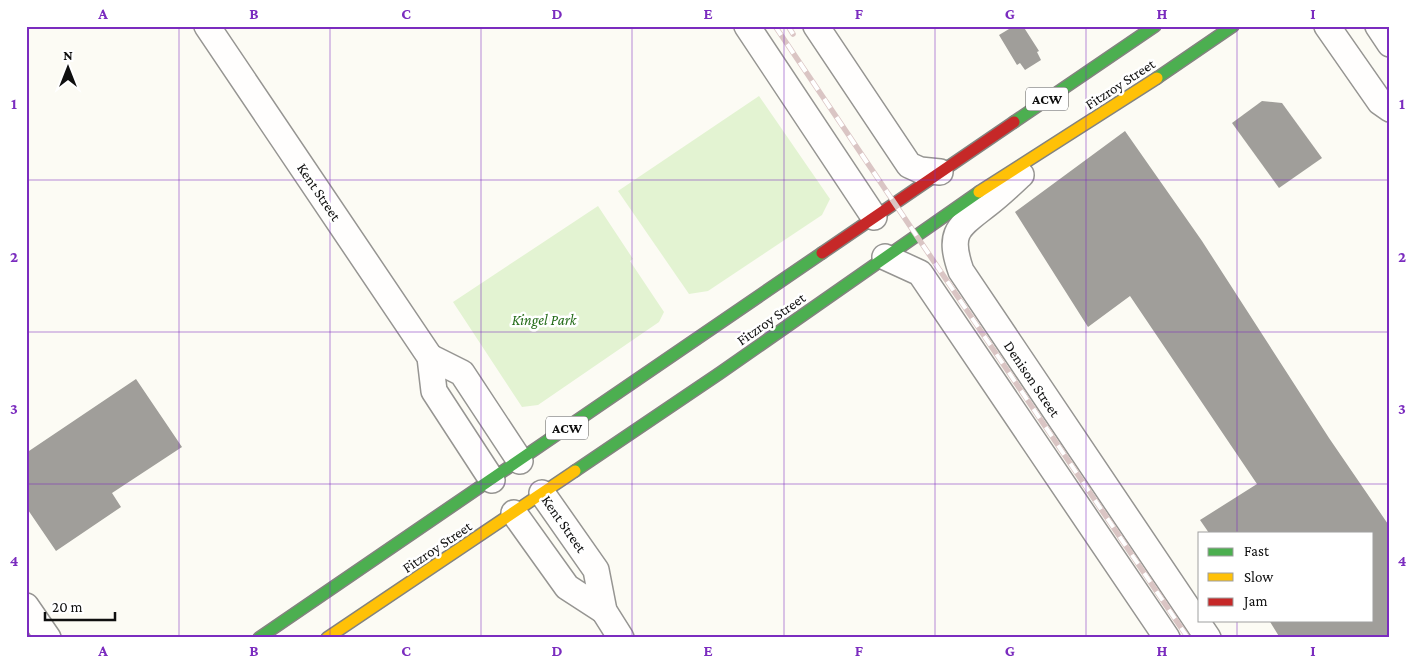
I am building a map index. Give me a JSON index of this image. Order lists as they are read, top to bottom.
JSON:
{
  "streets": {
    "main road": ["Fitzroy Street", "ACW"],
    "street": ["Kent Street", "Denison Street"]
  },
  "crossings": [
    ["Fitzroy Street", "Kent Street"],
    ["Fitzroy Street", "Denison Street"]
  ],
  "parks": ["Kingel Park"],
  "legend": ["Fast", "Slow", "Jam"],
  "scale_bar": "20 m",
  "north": "top",
  "grid": {
    "columns": [
      "A",
      "B",
      "C",
      "D",
      "E",
      "F",
      "G",
      "H",
      "I"
    ],
    "rows": [
      "1",
      "2",
      "3",
      "4"
    ]
  }
}
